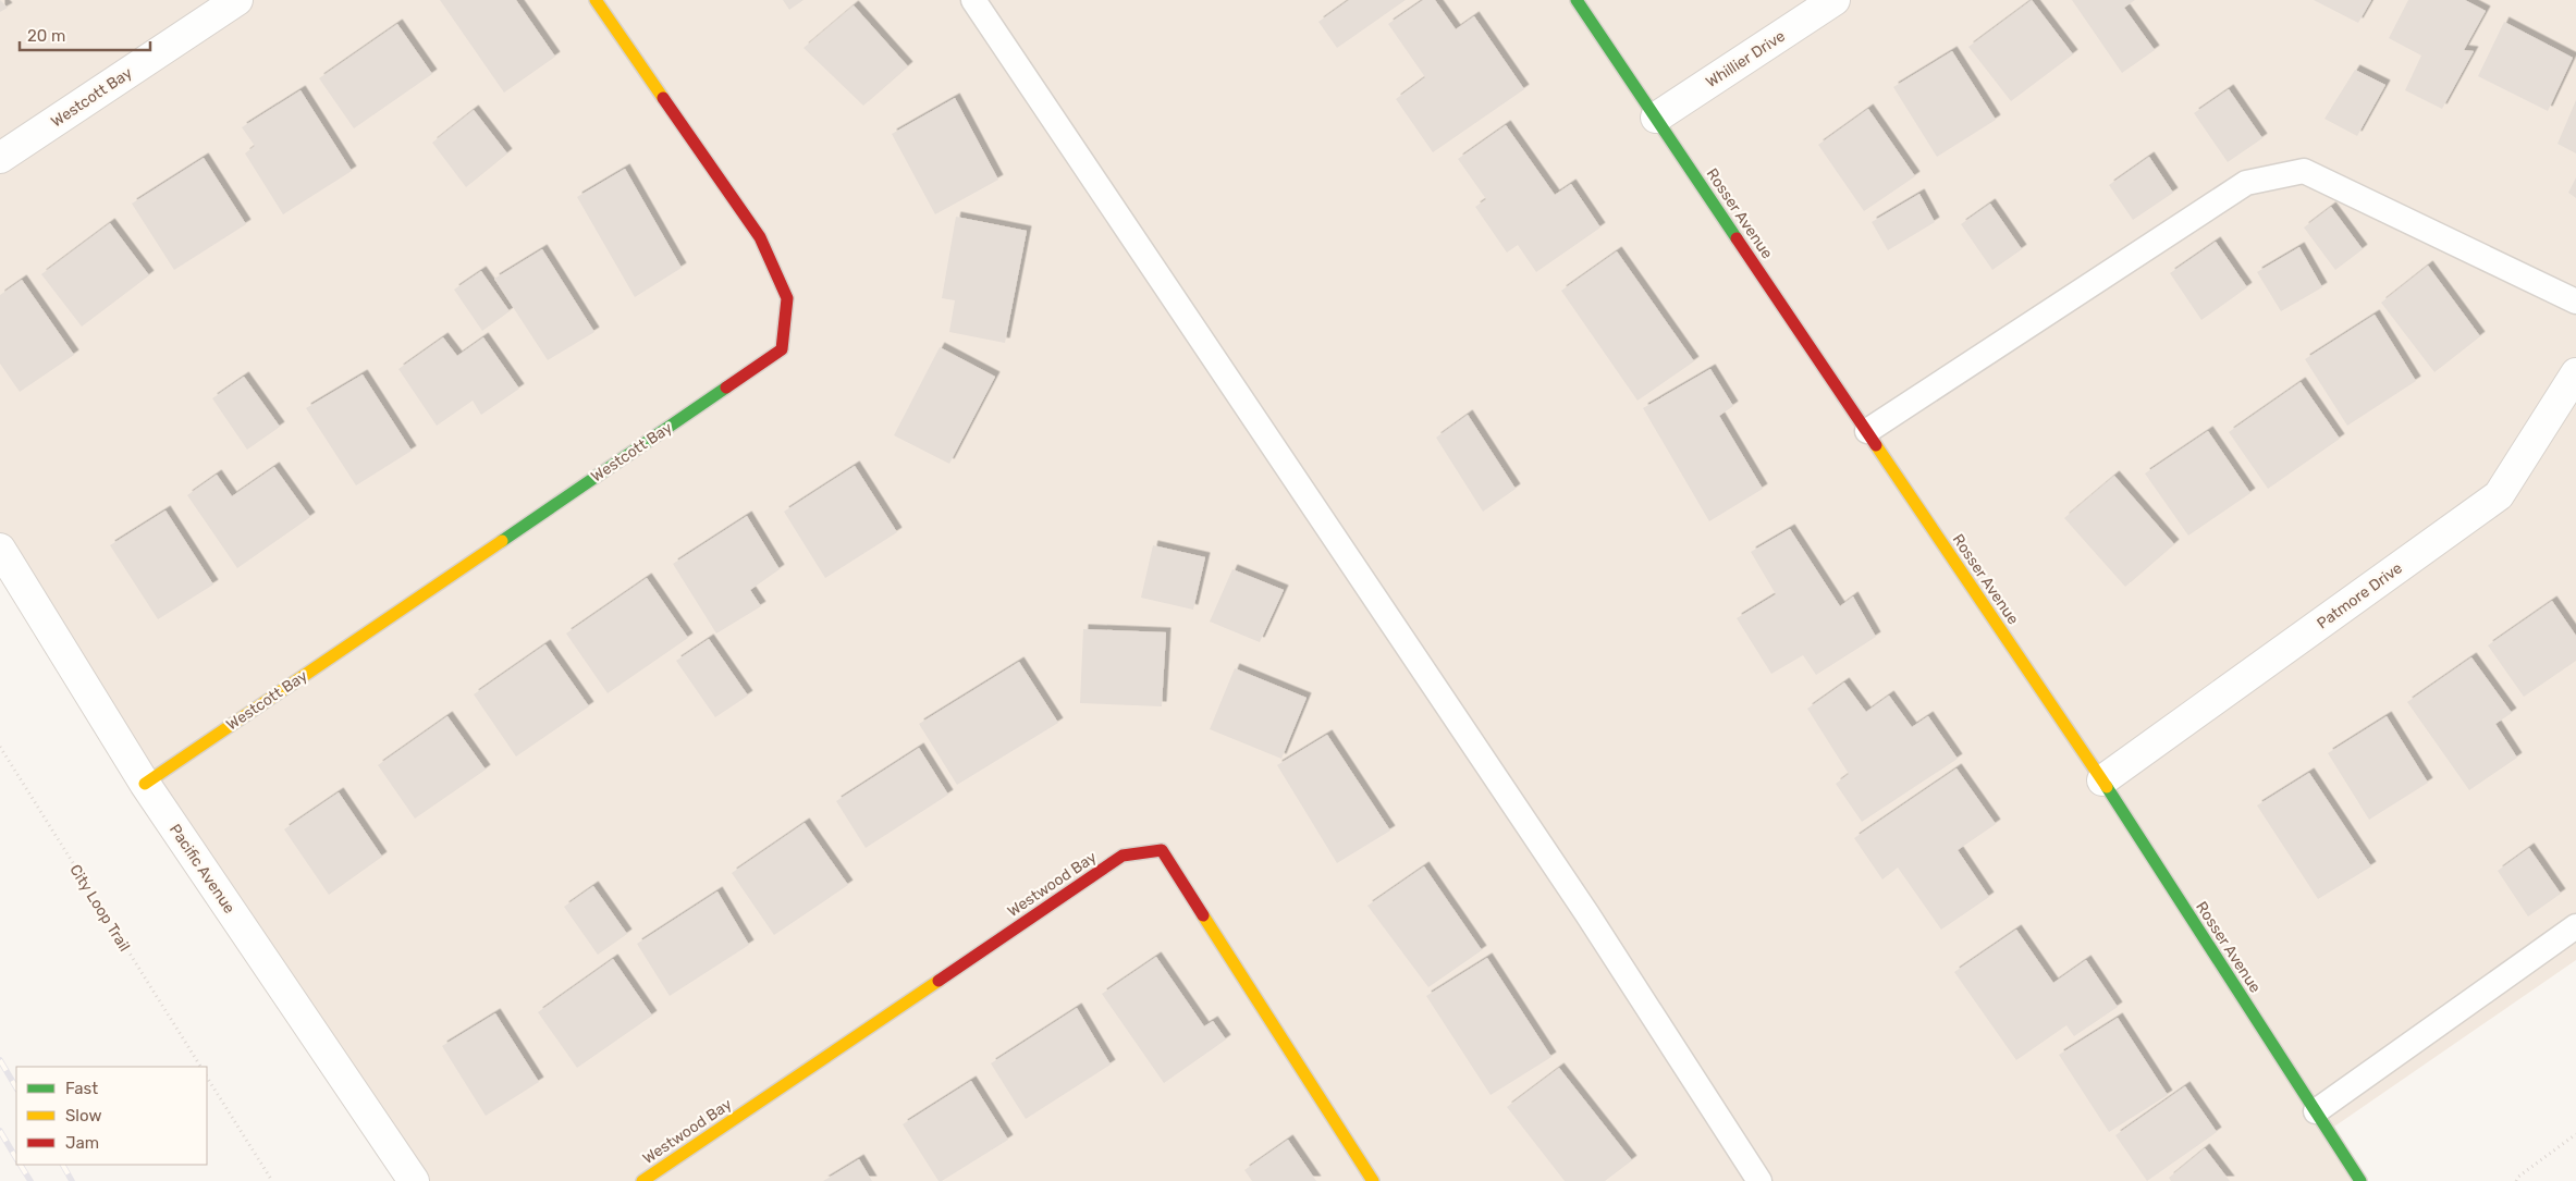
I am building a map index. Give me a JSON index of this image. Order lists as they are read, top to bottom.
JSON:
{
  "streets": {
    "street": [
      "Whillier Drive",
      "Westcott Bay",
      "Rosser Avenue",
      "Patmore Drive",
      "Pacific Avenue",
      "Westwood Bay"
    ],
    "path": ["City Loop Trail"]
  },
  "crossings": [
    ["Whillier Drive", "Rosser Avenue"],
    ["Westcott Bay", "Pacific Avenue"],
    ["Rosser Avenue", "Patmore Drive"]
  ],
  "legend": ["Fast", "Slow", "Jam"],
  "scale_bar": "20 m"
}
